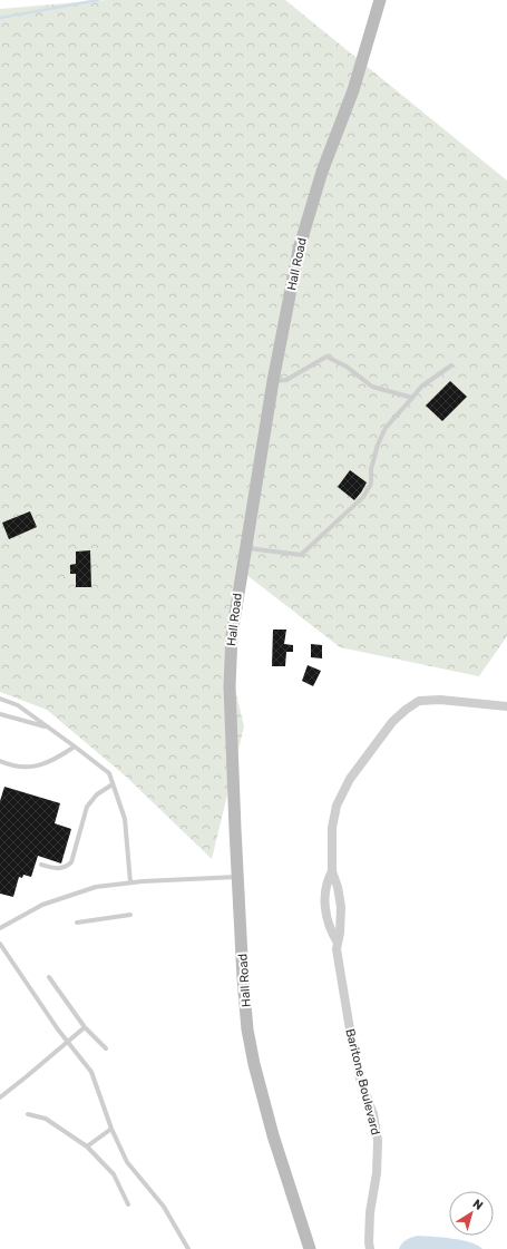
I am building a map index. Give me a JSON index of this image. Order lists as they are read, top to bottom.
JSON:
{
  "streets": {
    "street": ["Hall Road", "Baritone Boulevard"]
  },
  "north": "top right"
}
